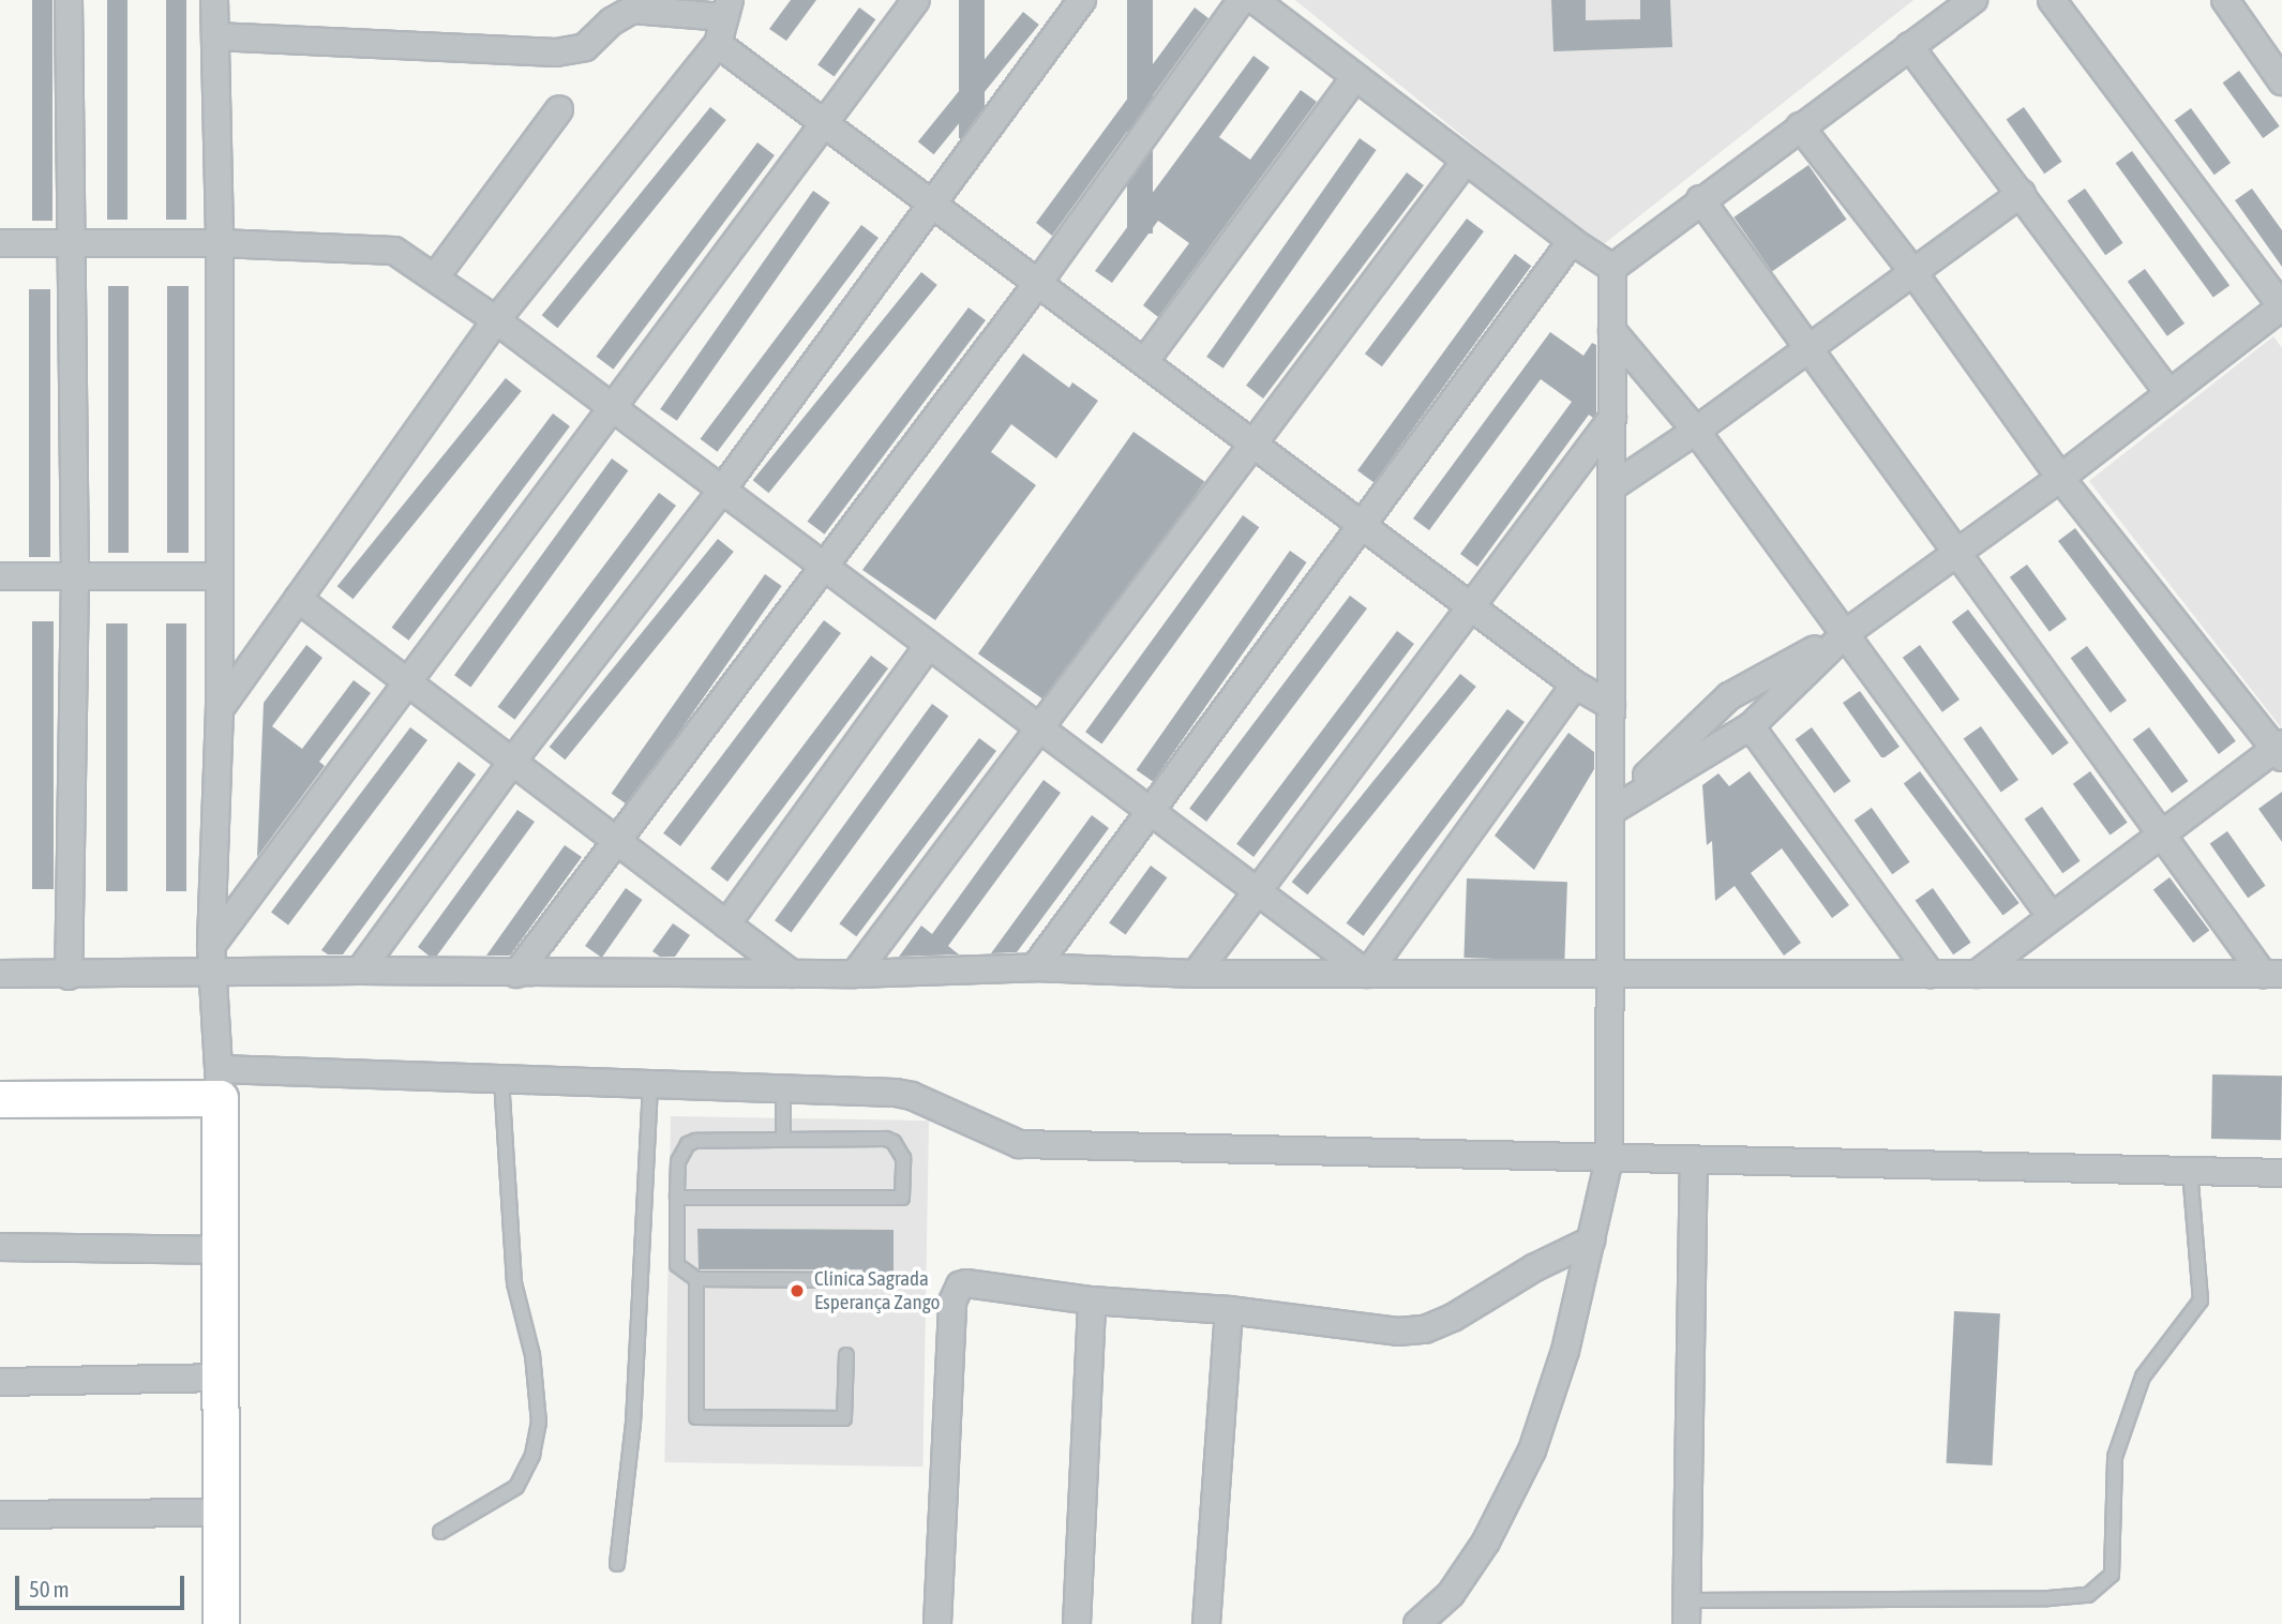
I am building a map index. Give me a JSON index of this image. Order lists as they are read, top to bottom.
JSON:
{
  "places": ["Clínica Sagrada Esperança Zango"],
  "scale_bar": "50 m"
}
